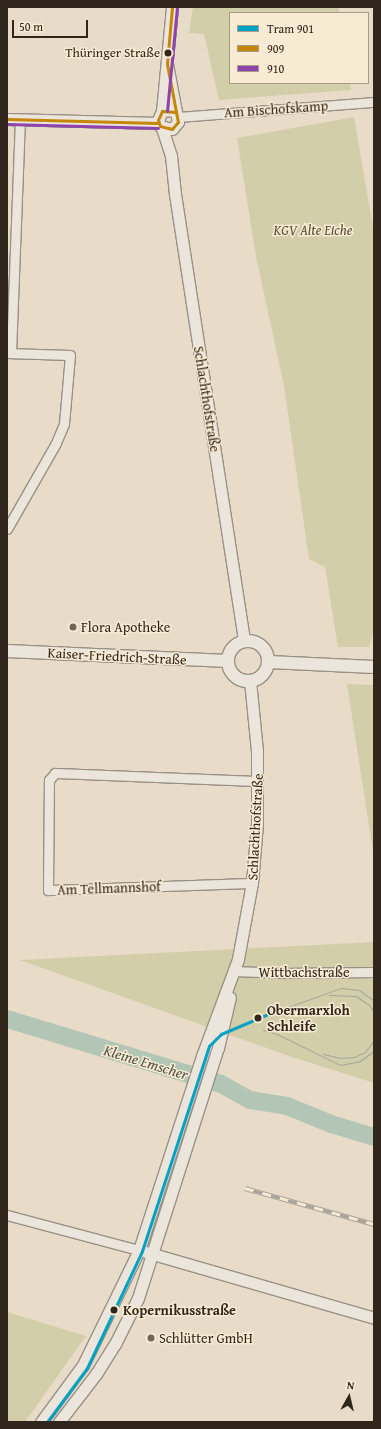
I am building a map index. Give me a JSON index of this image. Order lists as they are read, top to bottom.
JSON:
{
  "streets": {
    "main road": ["Kaiser-Friedrich-Straße"],
    "street": [
      "Am Bischofskamp",
      "Schlachthofstraße",
      "Am Tellmannshof",
      "Wittbachstraße"
    ]
  },
  "crossings": [
    ["Am Bischofskamp", "Schlachthofstraße"],
    ["Schlachthofstraße", "Kaiser-Friedrich-Straße"],
    ["Schlachthofstraße", "Am Tellmannshof"],
    ["Schlachthofstraße", "Wittbachstraße"]
  ],
  "water": ["Kleine Emscher"],
  "parks": ["KGV Alte Eiche"],
  "places": [
    "Thüringer Straße",
    "Flora Apotheke",
    "Obermarxloh Schleife",
    "Kopernikusstraße",
    "Schlütter GmbH"
  ],
  "lines": ["transit line 909", "transit line 910", "tram line 901"],
  "legend": ["Tram 901", "909", "910"],
  "scale_bar": "50 m",
  "north": "top"
}
